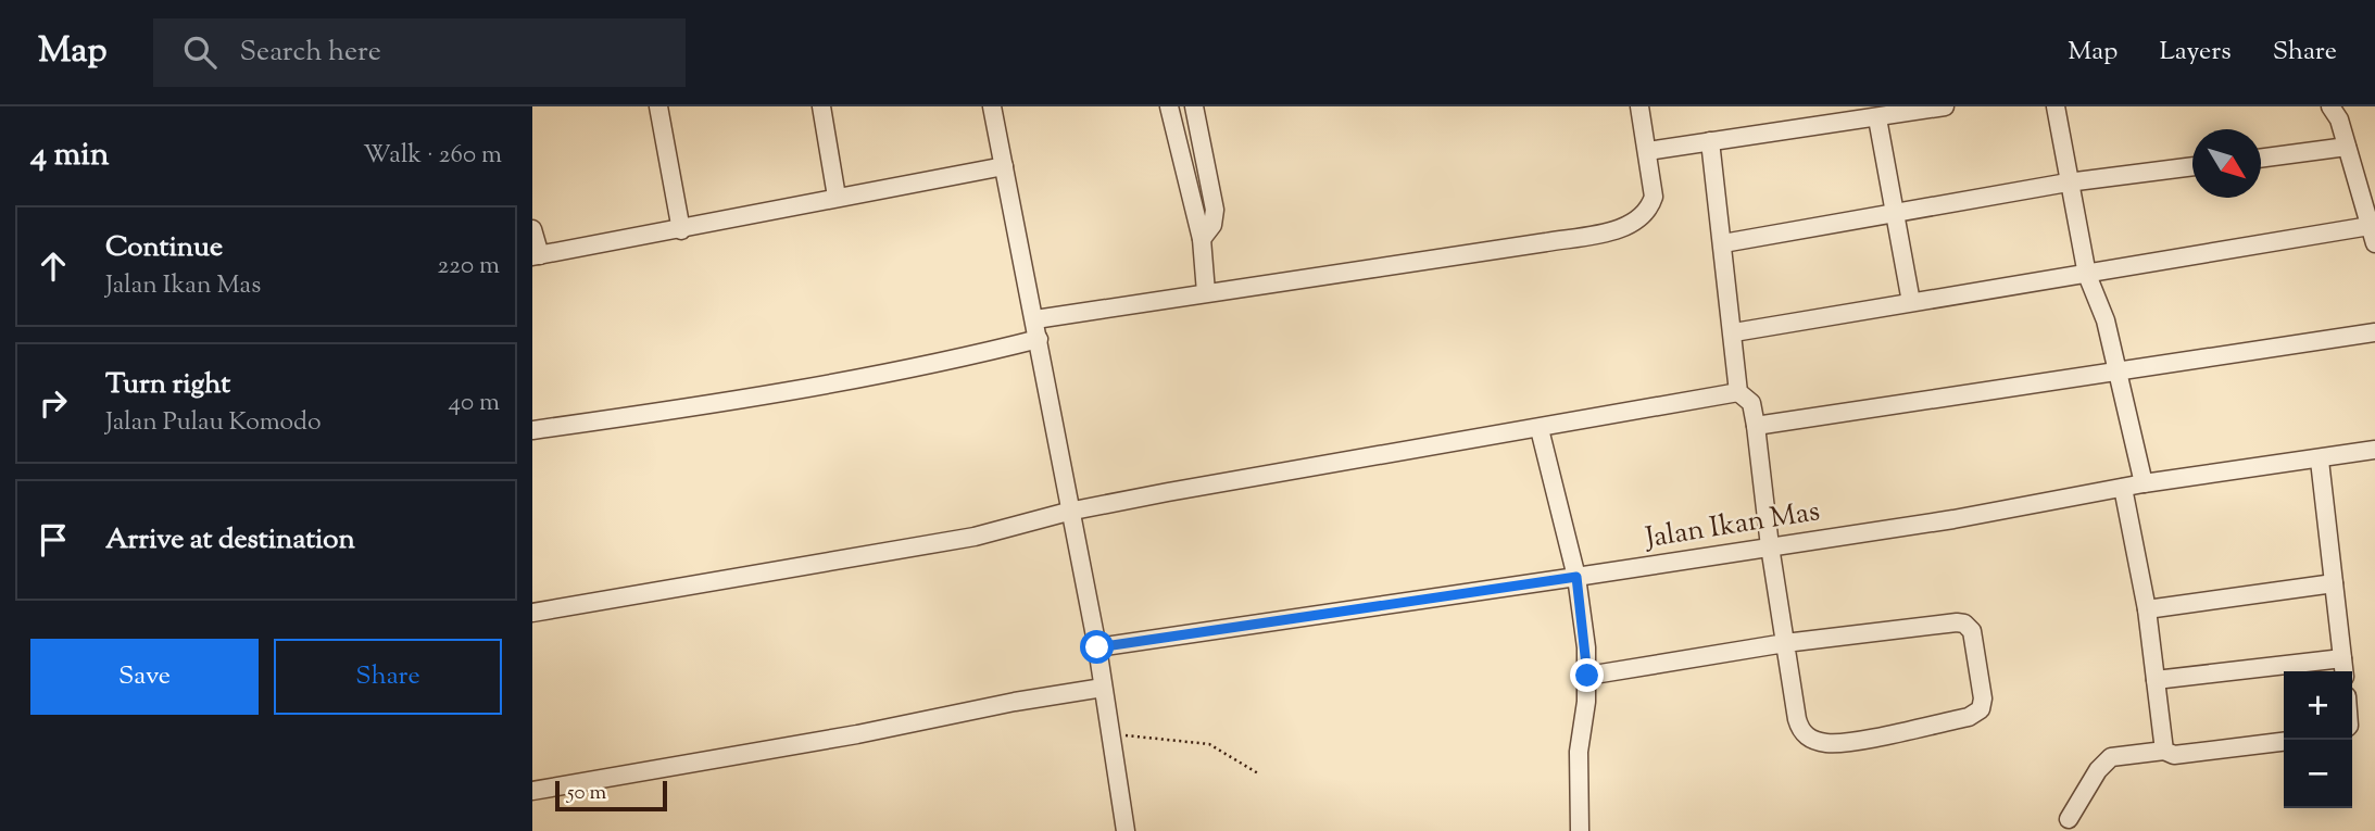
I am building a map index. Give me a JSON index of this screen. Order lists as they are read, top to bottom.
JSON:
{
  "streets": {
    "street": ["Jalan Ikan Mas"]
  },
  "scale_bar": "50 m",
  "north": "bottom right",
  "page": {
    "header": "Map",
    "search": "Search here",
    "nav": ["Map", "Layers", "Share"],
    "heading": ["4 min", "Walk · 260 m"],
    "list": [
      ["Continue", "Jalan Ikan Mas", "220 m"],
      ["Turn right", "Jalan Pulau Komodo", "40 m"],
      "Arrive at destination"
    ],
    "buttons": ["Save", "Share"],
    "map_buttons": ["+", "−"],
    "scale": "50 m"
  }
}
